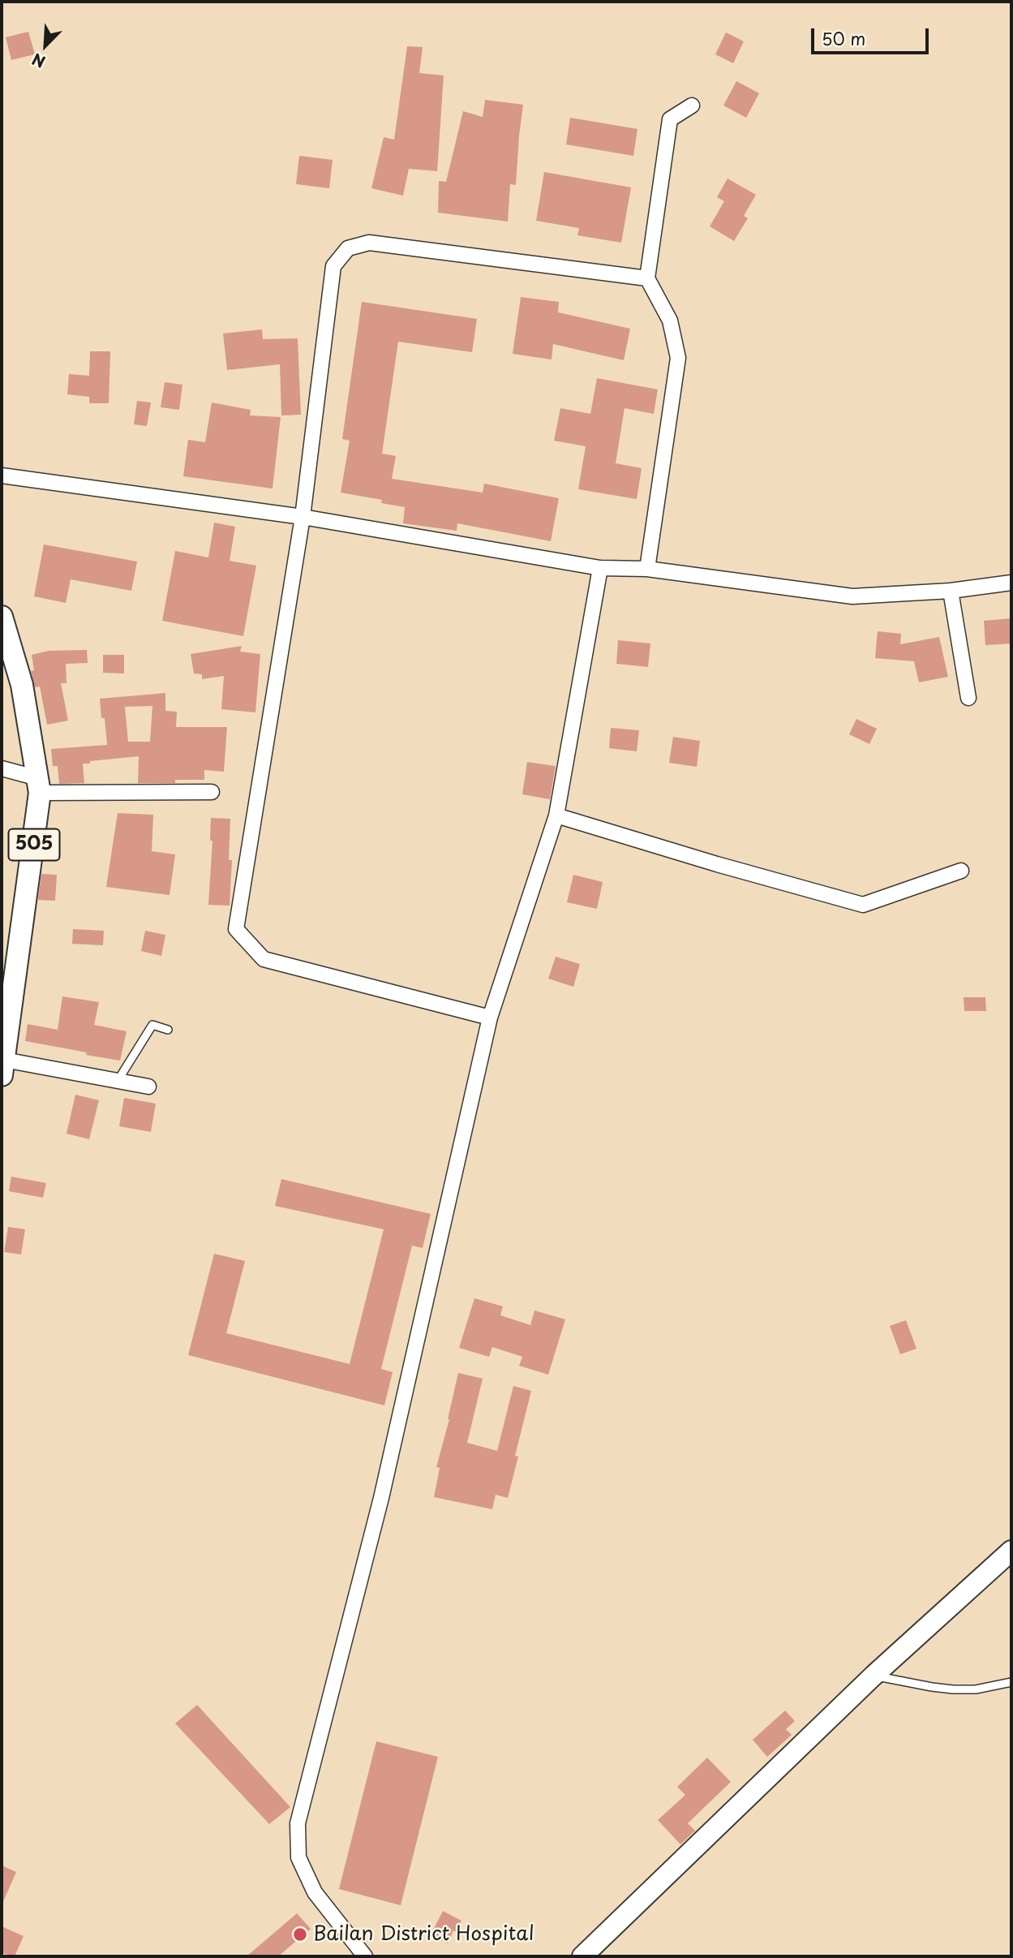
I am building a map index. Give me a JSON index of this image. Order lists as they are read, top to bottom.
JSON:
{
  "streets": {
    "main road": ["505"]
  },
  "places": ["Bailan District Hospital"],
  "scale_bar": "50 m",
  "north": "bottom left"
}
